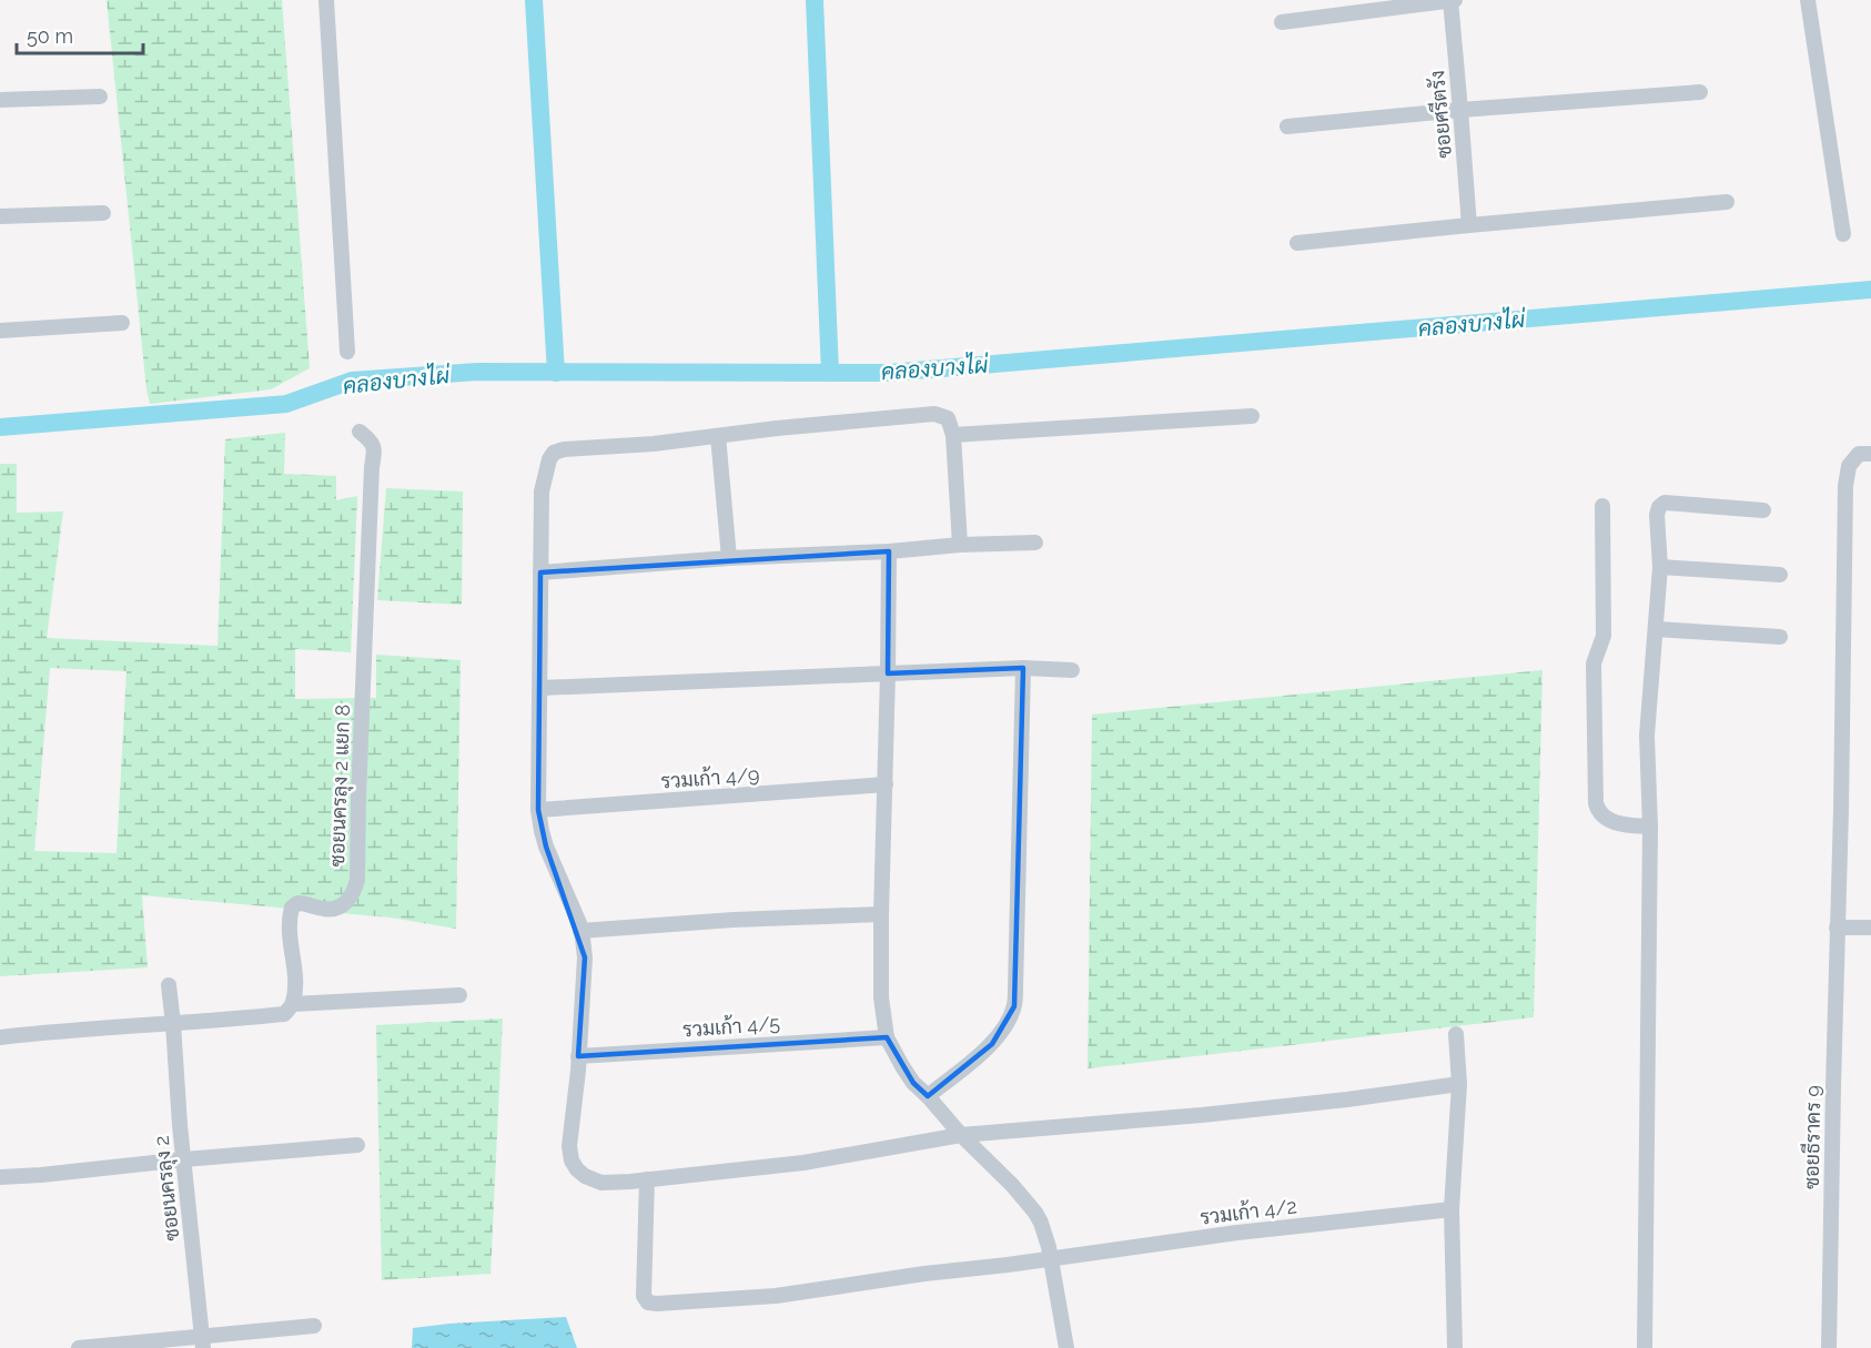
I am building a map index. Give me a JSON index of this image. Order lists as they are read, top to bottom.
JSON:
{
  "streets": {
    "street": [
      "ซอยศรีตรัง",
      "รวมเก้า 4/9",
      "ซอยนครลุง 2 แยก 8",
      "รวมเก้า 4/5",
      "ซอยธีราคร 9",
      "ซอยนครลุง 2",
      "รวมเก้า 4/2"
    ]
  },
  "water": ["คลองบางไผ่"],
  "scale_bar": "50 m"
}
